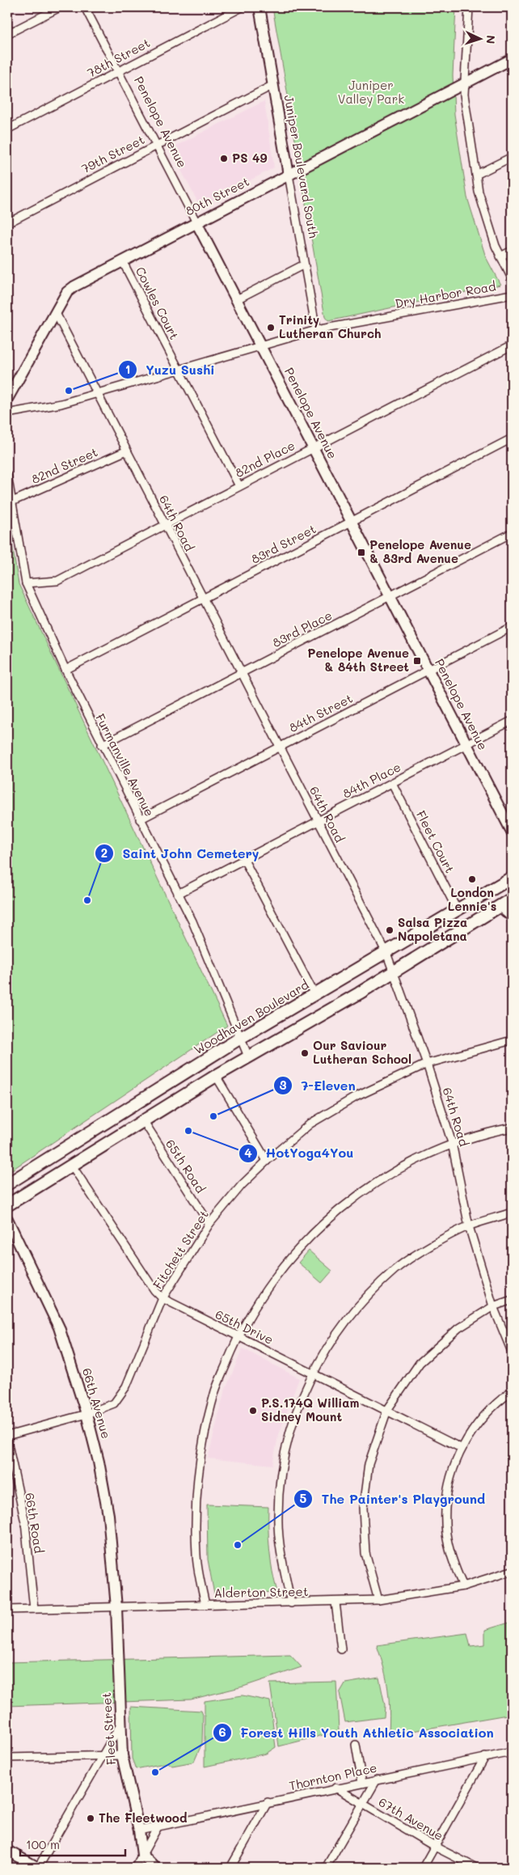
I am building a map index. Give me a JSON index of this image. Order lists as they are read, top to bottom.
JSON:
{
  "streets": {
    "main road": ["Woodhaven Boulevard"],
    "street": [
      "78th Street",
      "Penelope Avenue",
      "79th Street",
      "Juniper Boulevard South",
      "80th Street",
      "Dry Harbor Road",
      "Cowles Court",
      "82nd Place",
      "82nd Street",
      "64th Road",
      "83rd Street",
      "83rd Place",
      "84th Street",
      "Furmanville Avenue",
      "84th Place",
      "Fleet Court",
      "65th Road",
      "Fitchett Street",
      "65th Drive",
      "66th Avenue",
      "66th Road",
      "Alderton Street",
      "Fleet Street",
      "Thornton Place",
      "67th Avenue"
    ]
  },
  "crossings": [
    ["78th Street", "Penelope Avenue"],
    ["Penelope Avenue", "79th Street"],
    ["Penelope Avenue", "80th Street"],
    ["Penelope Avenue", "Dry Harbor Road"],
    ["Penelope Avenue", "82nd Place"],
    ["Penelope Avenue", "83rd Street"],
    ["Penelope Avenue", "83rd Place"],
    ["Penelope Avenue", "84th Street"],
    ["Penelope Avenue", "84th Place"],
    ["79th Street", "Juniper Boulevard South"],
    ["Juniper Boulevard South", "80th Street"],
    ["Juniper Boulevard South", "Dry Harbor Road"],
    ["80th Street", "Cowles Court"],
    ["80th Street", "64th Road"],
    ["Dry Harbor Road", "Cowles Court"],
    ["Dry Harbor Road", "64th Road"],
    ["Cowles Court", "82nd Place"],
    ["82nd Place", "64th Road"],
    ["82nd Place", "Furmanville Avenue"],
    ["82nd Street", "64th Road"],
    ["82nd Street", "Furmanville Avenue"],
    ["64th Road", "83rd Street"],
    ["64th Road", "83rd Place"],
    ["64th Road", "84th Street"],
    ["64th Road", "84th Place"],
    ["64th Road", "Woodhaven Boulevard"],
    ["64th Road", "Fitchett Street"],
    ["83rd Street", "Furmanville Avenue"],
    ["83rd Place", "Furmanville Avenue"],
    ["84th Street", "Furmanville Avenue"],
    ["Furmanville Avenue", "84th Place"],
    ["Furmanville Avenue", "Woodhaven Boulevard"],
    ["84th Place", "Fleet Court"],
    ["Fleet Court", "Woodhaven Boulevard"],
    ["65th Road", "Fitchett Street"],
    ["Fitchett Street", "65th Drive"],
    ["Fitchett Street", "66th Avenue"],
    ["66th Avenue", "Alderton Street"],
    ["66th Avenue", "Fleet Street"],
    ["66th Road", "Alderton Street"],
    ["Alderton Street", "Fleet Street"],
    ["Fleet Street", "Thornton Place"],
    ["Thornton Place", "67th Avenue"]
  ],
  "parks": ["Juniper Valley Park"],
  "places": {
    "other": [
      "PS 49",
      "Trinity Lutheran Church",
      "Yuzu Sushi",
      "London Lennie's",
      "Saint John Cemetery",
      "Salsa Pizza Napoletana",
      "Our Saviour Lutheran School",
      "7-Eleven",
      "HotYoga4You",
      "P.S.174Q William Sidney Mount",
      "The Painter's Playground",
      "Forest Hills Youth Athletic Association",
      "The Fleetwood"
    ],
    "transit": ["Penelope Avenue & 83rd Avenue", "Penelope Avenue & 84th Street"]
  },
  "scale_bar": "100 m",
  "north": "right"
}
